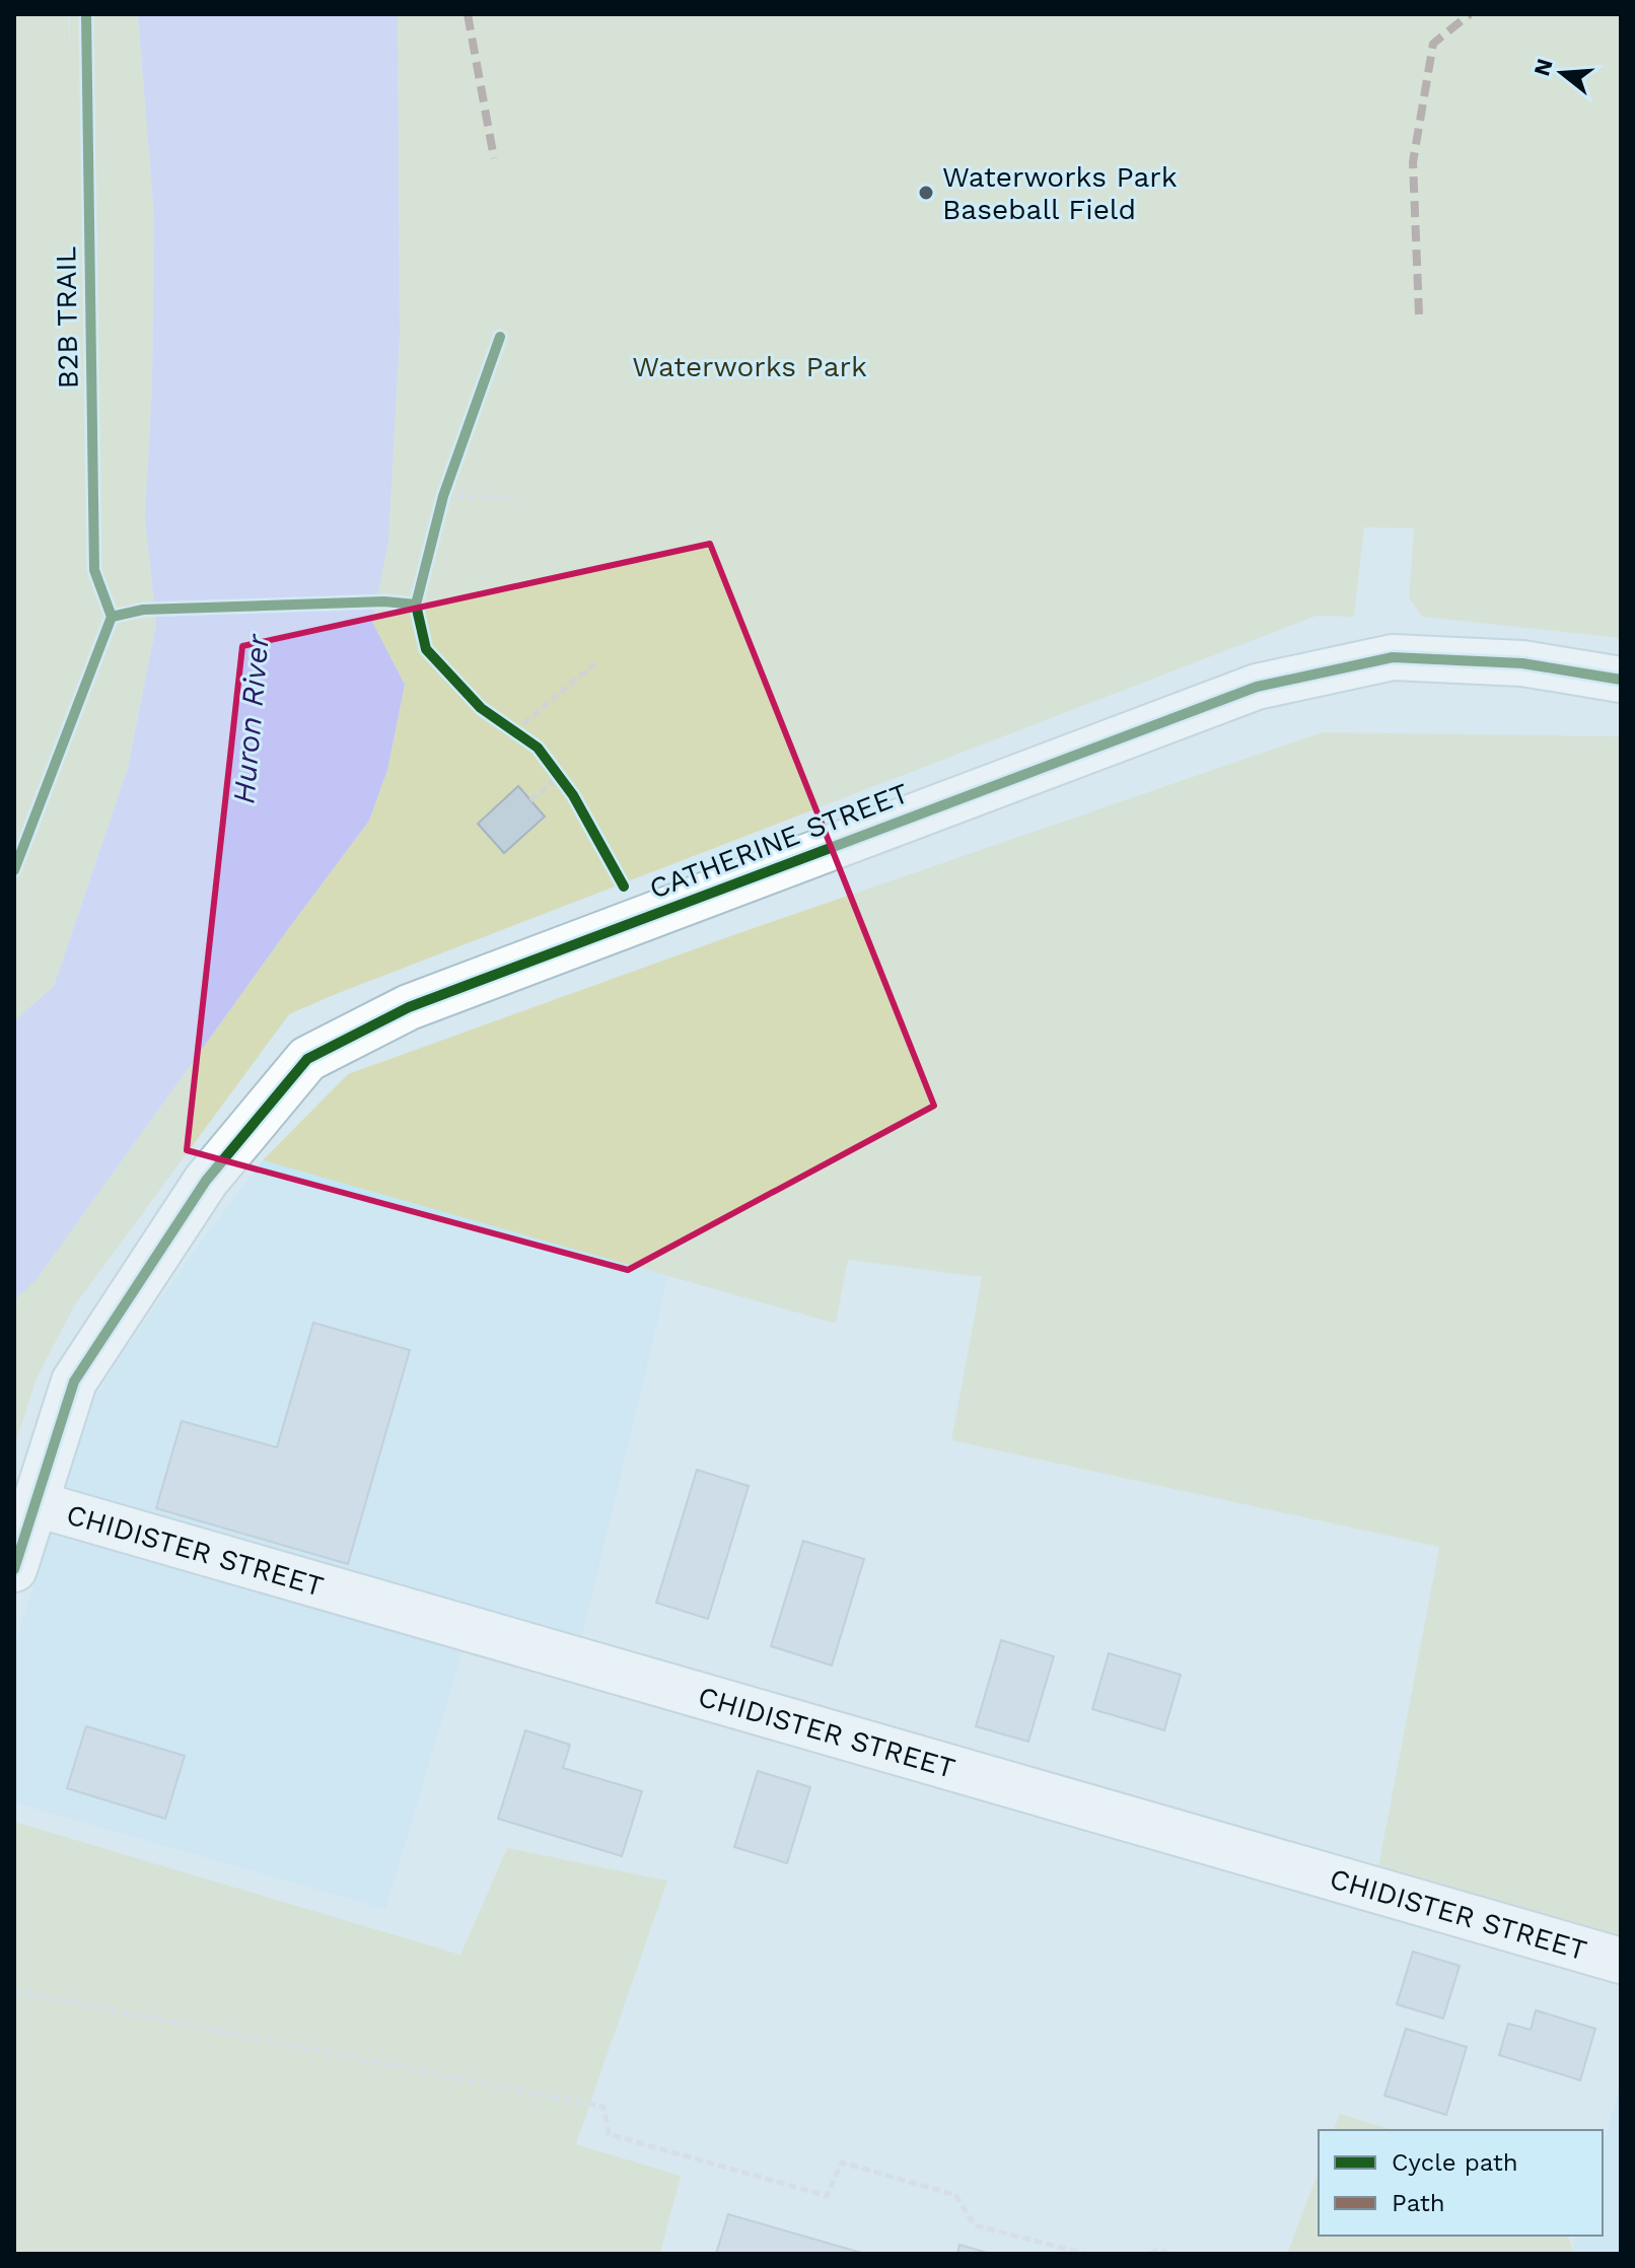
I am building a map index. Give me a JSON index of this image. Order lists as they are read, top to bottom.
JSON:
{
  "streets": {
    "street": ["CATHERINE STREET", "CHIDISTER STREET"],
    "cycle path": ["B2B TRAIL"]
  },
  "crossings": [
    ["CATHERINE STREET", "CHIDISTER STREET"]
  ],
  "water": ["Huron River"],
  "parks": ["Waterworks Park"],
  "places": ["Waterworks Park Baseball Field"],
  "legend": ["Cycle path", "Path"],
  "north": "left"
}
